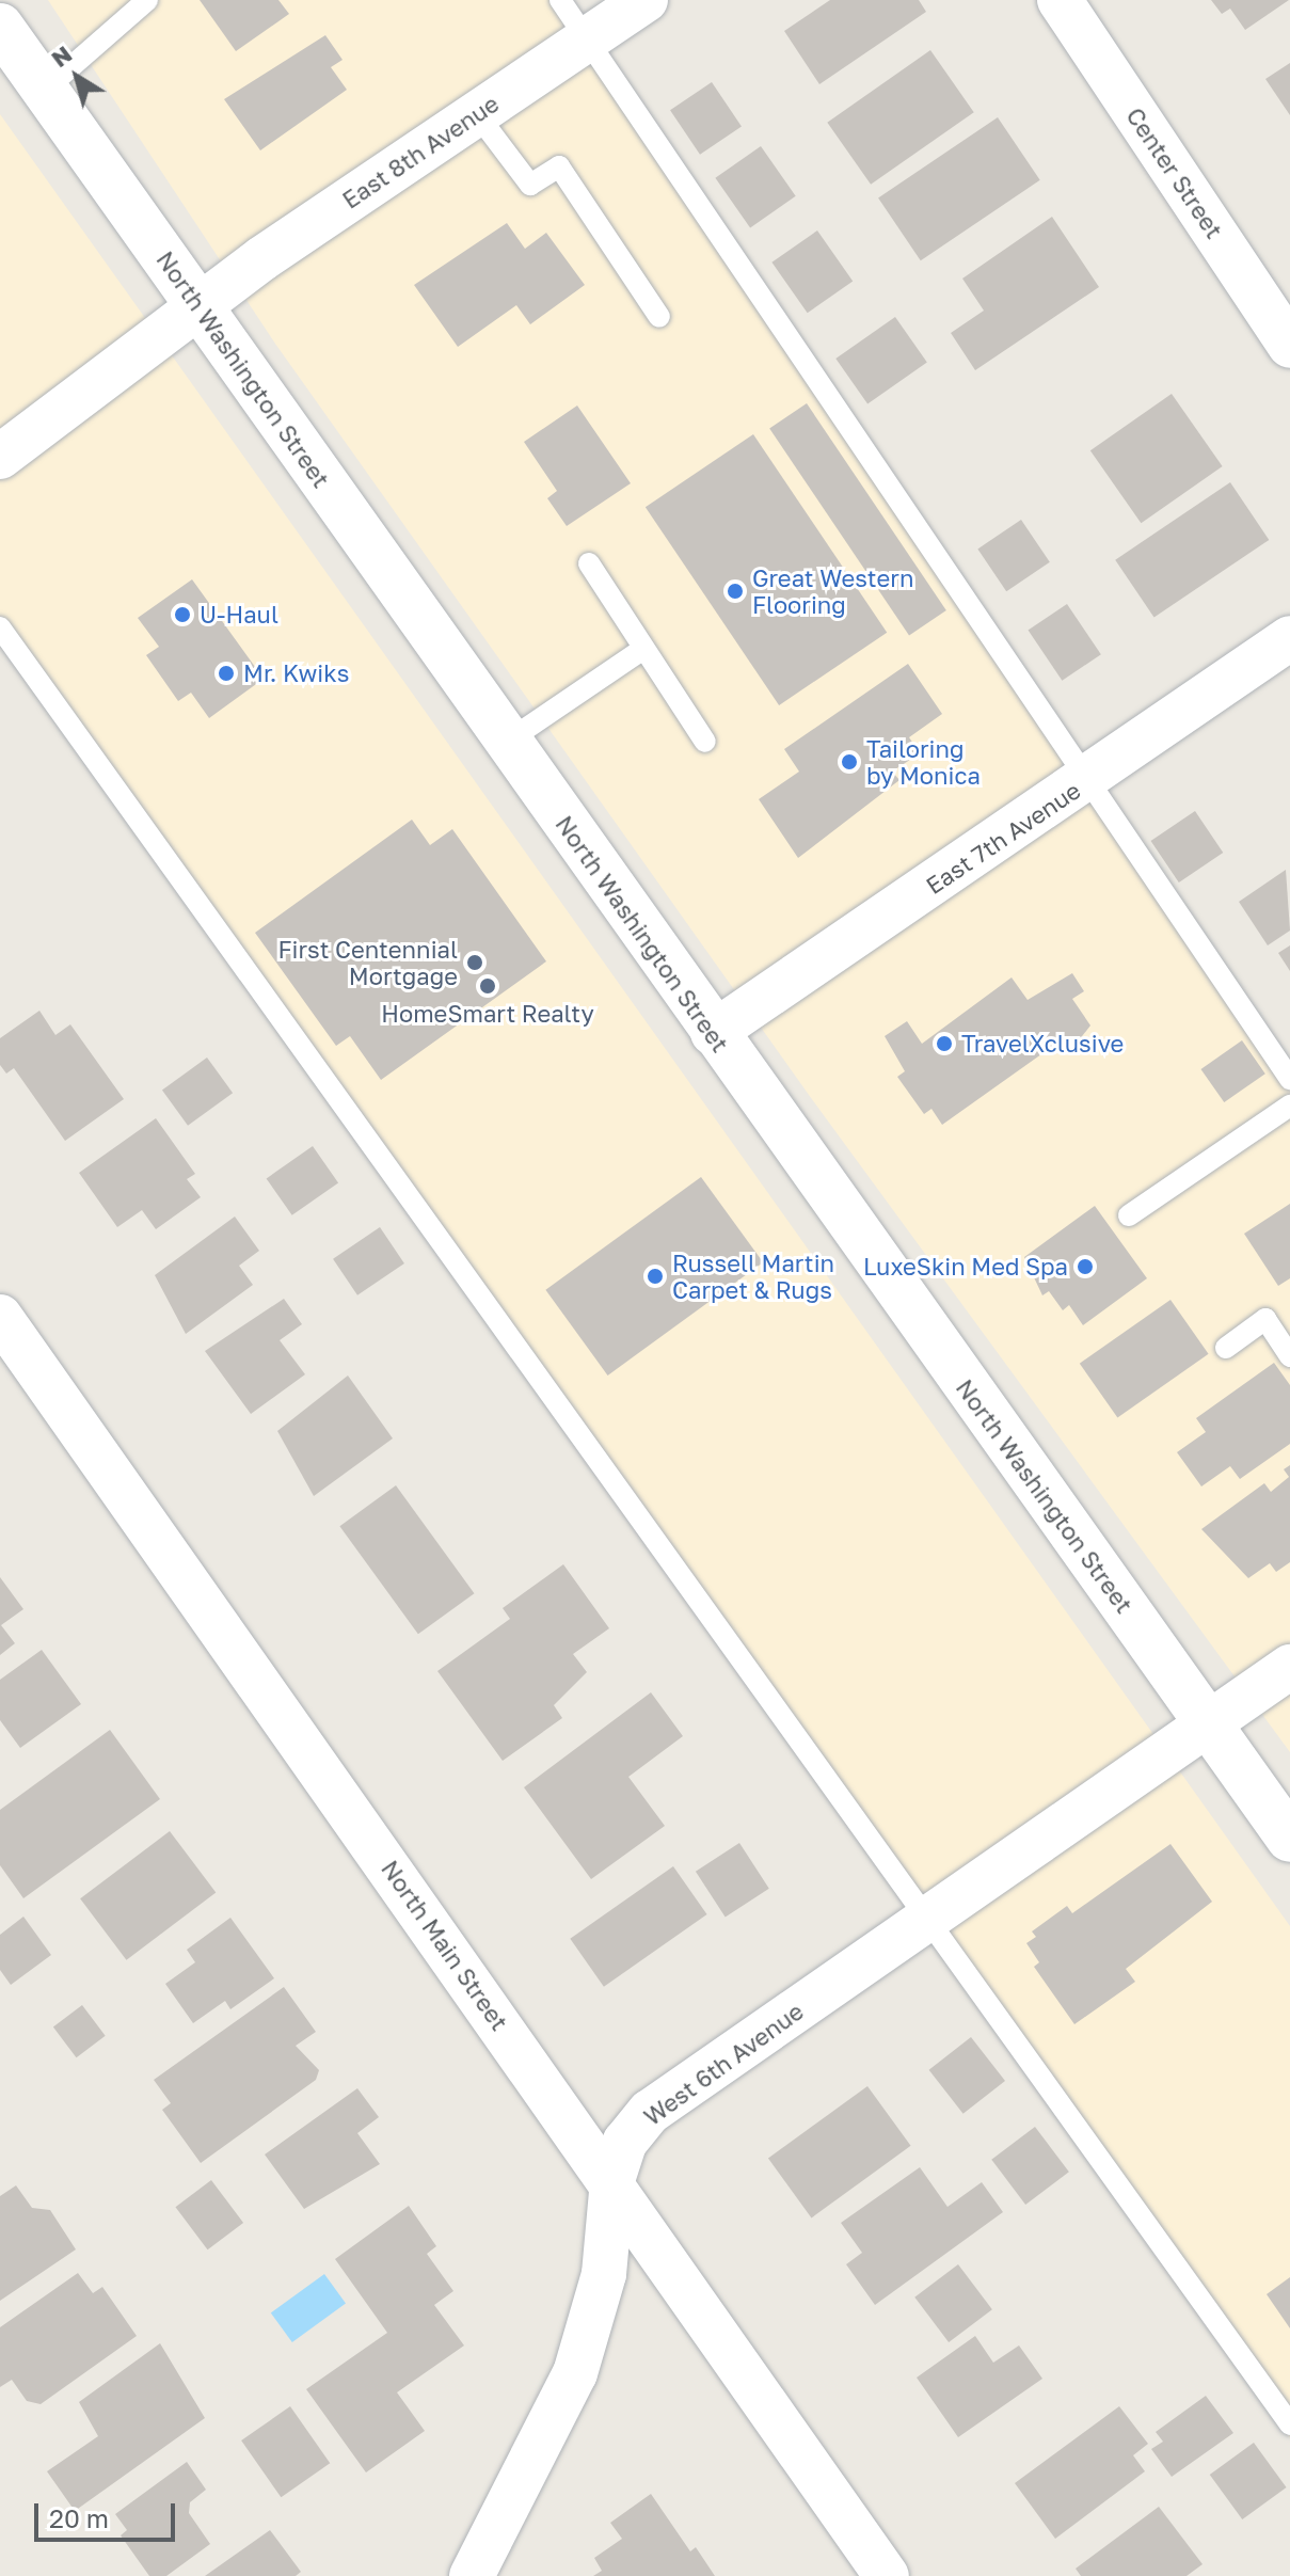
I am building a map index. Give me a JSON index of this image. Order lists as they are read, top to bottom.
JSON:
{
  "streets": {
    "main road": ["North Washington Street"],
    "street": [
      "East 8th Avenue",
      "Center Street",
      "East 7th Avenue",
      "North Main Street",
      "West 6th Avenue"
    ]
  },
  "crossings": [
    ["East 8th Avenue", "North Washington Street"],
    ["North Washington Street", "East 7th Avenue"],
    ["North Washington Street", "West 6th Avenue"],
    ["North Main Street", "West 6th Avenue"]
  ],
  "places": [
    "Great Western Flooring",
    "U-Haul",
    "Mr. Kwiks",
    "Tailoring by Monica",
    "First Centennial Mortgage",
    "HomeSmart Realty",
    "TravelXclusive",
    "LuxeSkin Med Spa",
    "Russell Martin Carpet & Rugs"
  ],
  "scale_bar": "20 m",
  "north": "top left"
}
